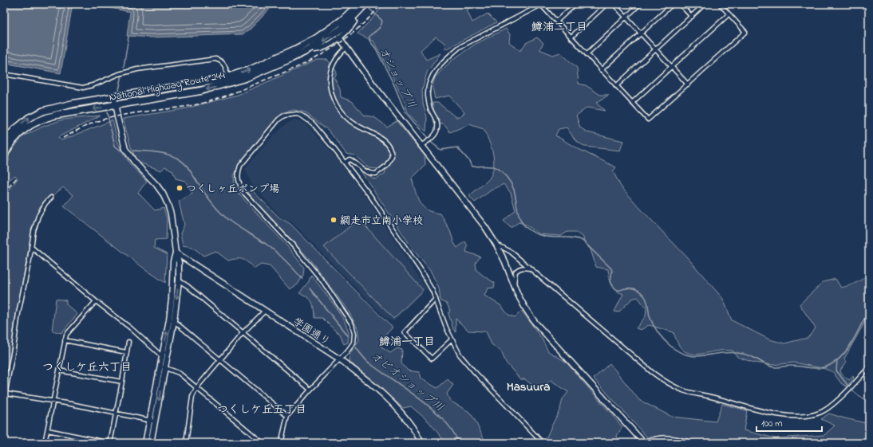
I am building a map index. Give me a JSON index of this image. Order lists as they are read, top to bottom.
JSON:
{
  "streets": {
    "highway": ["National Highway Route 244"],
    "street": ["学園通り"]
  },
  "districts": [
    "鱒浦二丁目",
    "鱒浦一丁目",
    "つくしケ丘六丁目",
    "Masuura",
    "つくしケ丘五丁目"
  ],
  "water": ["オショップ川", "オビオショップ川"],
  "places": ["つくしヶ丘ポンプ場", "網走市立南小学校"],
  "scale_bar": "100 m"
}
